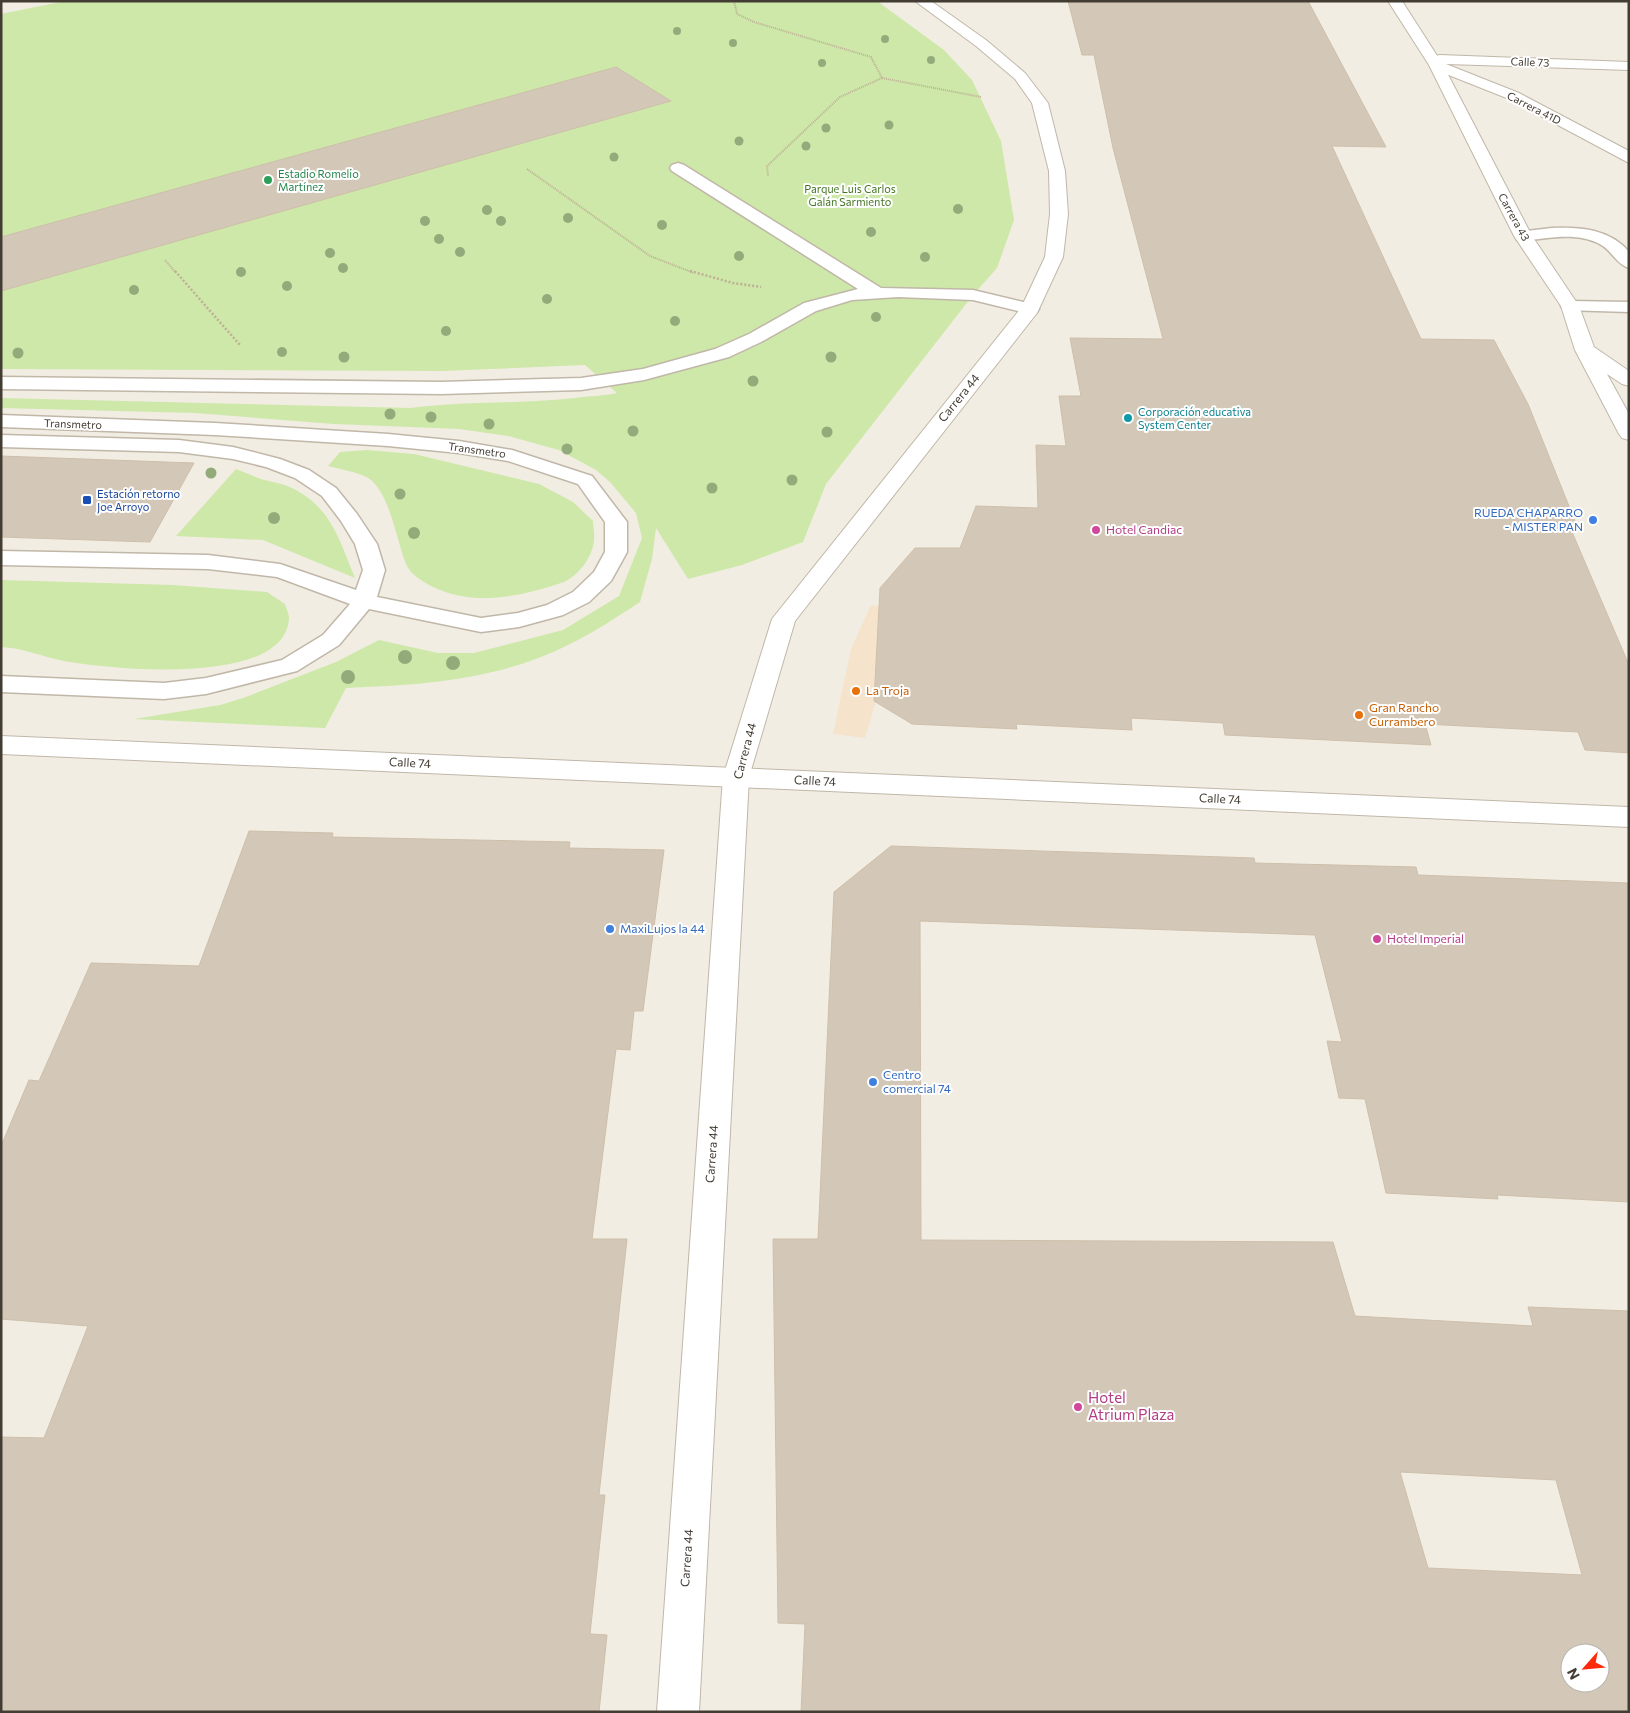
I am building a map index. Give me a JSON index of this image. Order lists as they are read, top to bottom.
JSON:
{
  "streets": {
    "street": [
      "Calle 73",
      "Carrera 41D",
      "Carrera 43",
      "Carrera 44",
      "Calle 74"
    ],
    "lane": ["Transmetro"]
  },
  "crossings": [
    ["Calle 73", "Carrera 41D"],
    ["Calle 73", "Carrera 43"],
    ["Carrera 41D", "Carrera 43"],
    ["Carrera 44", "Calle 74"]
  ],
  "parks": ["Parque Luis Carlos Galán Sarmiento"],
  "places": {
    "other": [
      "Estadio Romelio Martínez",
      "Corporación educativa System Center",
      "RUEDA CHAPARRO - MISTER PAN",
      "Hotel Candiac",
      "La Troja",
      "Gran Rancho Currambero",
      "MaxiLujos la 44",
      "Hotel Imperial",
      "Centro comercial 74",
      "Hotel Atrium Plaza"
    ],
    "transit": ["Estación retorno Joe Arroyo"]
  },
  "north": "bottom left"
}
